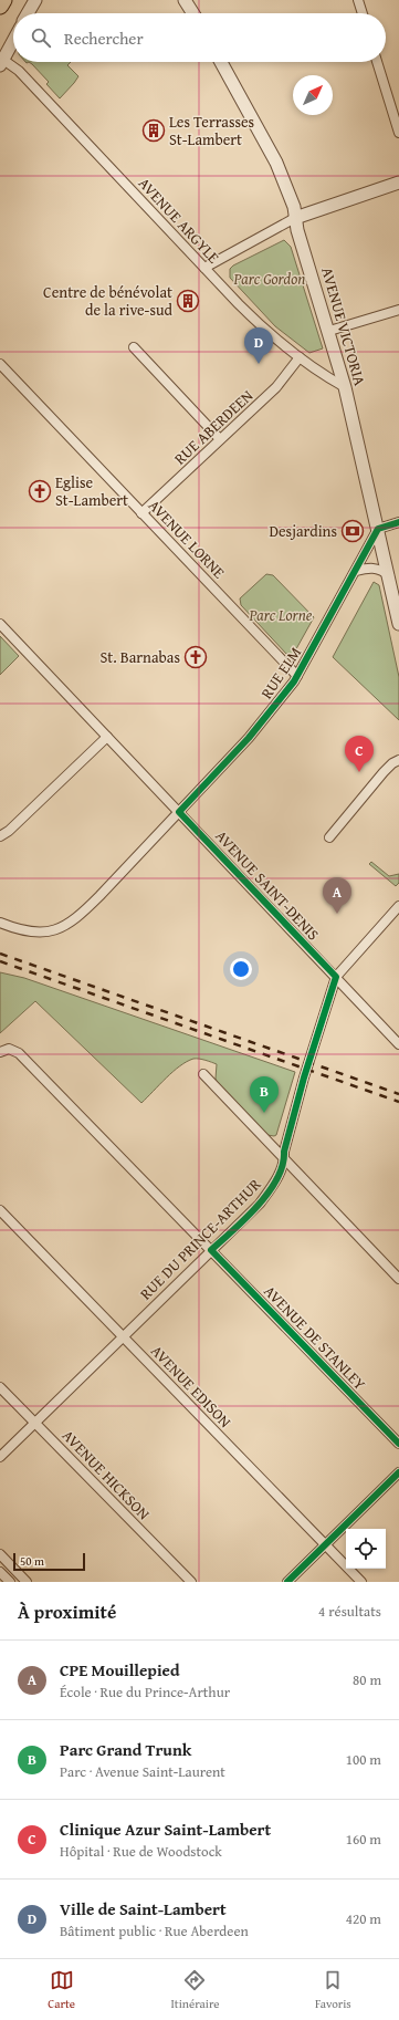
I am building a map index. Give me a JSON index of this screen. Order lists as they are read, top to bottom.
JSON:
{
  "streets": {
    "street": [
      "AVENUE ARGYLE",
      "AVENUE VICTORIA",
      "RUE ABERDEEN",
      "AVENUE LORNE",
      "RUE ELM",
      "AVENUE SAINT-DENIS",
      "RUE DU PRINCE-ARTHUR",
      "AVENUE DE STANLEY",
      "AVENUE EDISON",
      "AVENUE HICKSON"
    ]
  },
  "crossings": [
    ["AVENUE ARGYLE", "AVENUE VICTORIA"],
    ["AVENUE ARGYLE", "RUE ABERDEEN"],
    ["AVENUE VICTORIA", "RUE ELM"],
    ["RUE ABERDEEN", "AVENUE LORNE"],
    ["AVENUE LORNE", "RUE ELM"],
    ["RUE ELM", "AVENUE SAINT-DENIS"],
    ["AVENUE SAINT-DENIS", "RUE DU PRINCE-ARTHUR"],
    ["RUE DU PRINCE-ARTHUR", "AVENUE DE STANLEY"],
    ["RUE DU PRINCE-ARTHUR", "AVENUE EDISON"],
    ["RUE DU PRINCE-ARTHUR", "AVENUE HICKSON"]
  ],
  "parks": ["Parc Gordon", "Parc Lorne"],
  "places": {
    "building": ["Les Terrasses St-Lambert", "Centre de bénévolat de la rive-sud"],
    "church": ["Eglise St-Lambert", "St. Barnabas"],
    "bank": ["Desjardins"]
  },
  "scale_bar": "50 m",
  "north": "top right",
  "page": {
    "search": "Rechercher",
    "pins": [
      "D",
      "C",
      "A",
      "B"
    ],
    "scale": "50 m",
    "heading": ["À proximité", "4 résultats"],
    "list": [
      {
        "mark": "A",
        "name": "CPE Mouillepied",
        "note": "École · Rue du Prince-Arthur",
        "value": "80 m"
      },
      {
        "mark": "B",
        "name": "Parc Grand Trunk",
        "note": "Parc · Avenue Saint-Laurent",
        "value": "100 m"
      },
      {
        "mark": "C",
        "name": "Clinique Azur Saint-Lambert",
        "note": "Hôpital · Rue de Woodstock",
        "value": "160 m"
      },
      {
        "mark": "D",
        "name": "Ville de Saint-Lambert",
        "note": "Bâtiment public · Rue Aberdeen",
        "value": "420 m"
      }
    ],
    "nav": ["Carte", "Itinéraire", "Favoris"]
  }
}
